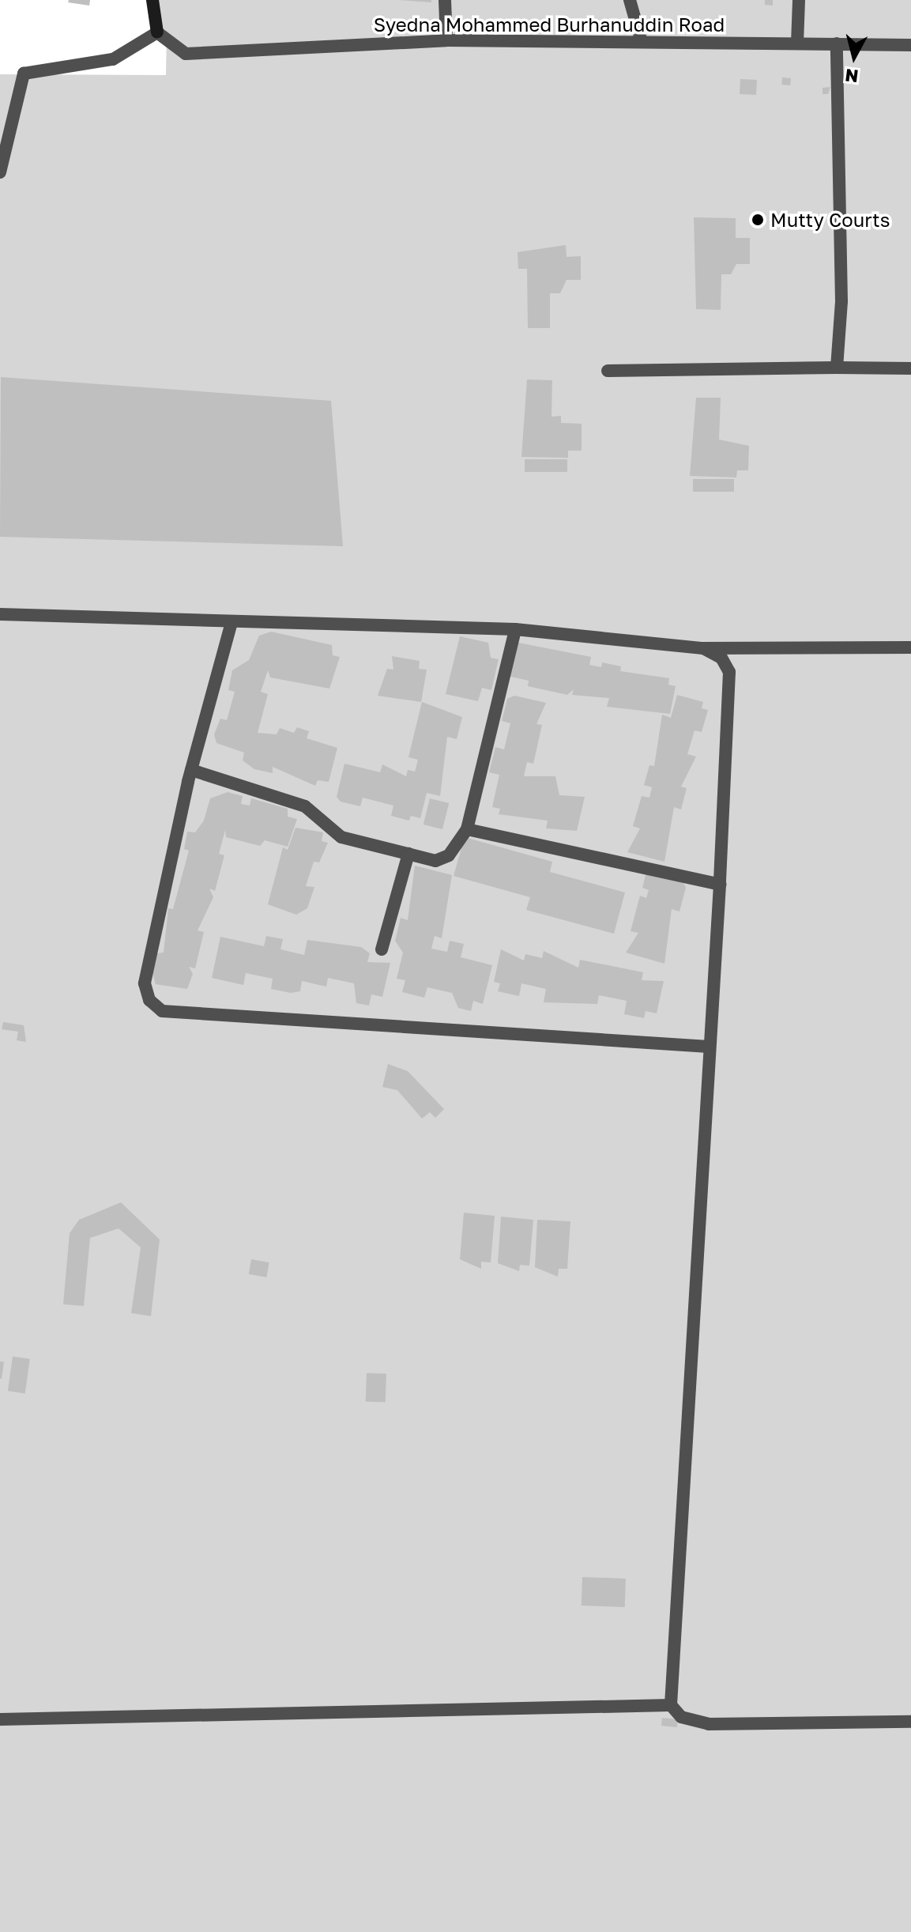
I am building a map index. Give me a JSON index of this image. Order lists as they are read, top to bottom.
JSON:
{
  "streets": {
    "street": ["Syedna Mohammed Burhanuddin Road"]
  },
  "places": ["Mutty Courts"],
  "north": "bottom"
}
